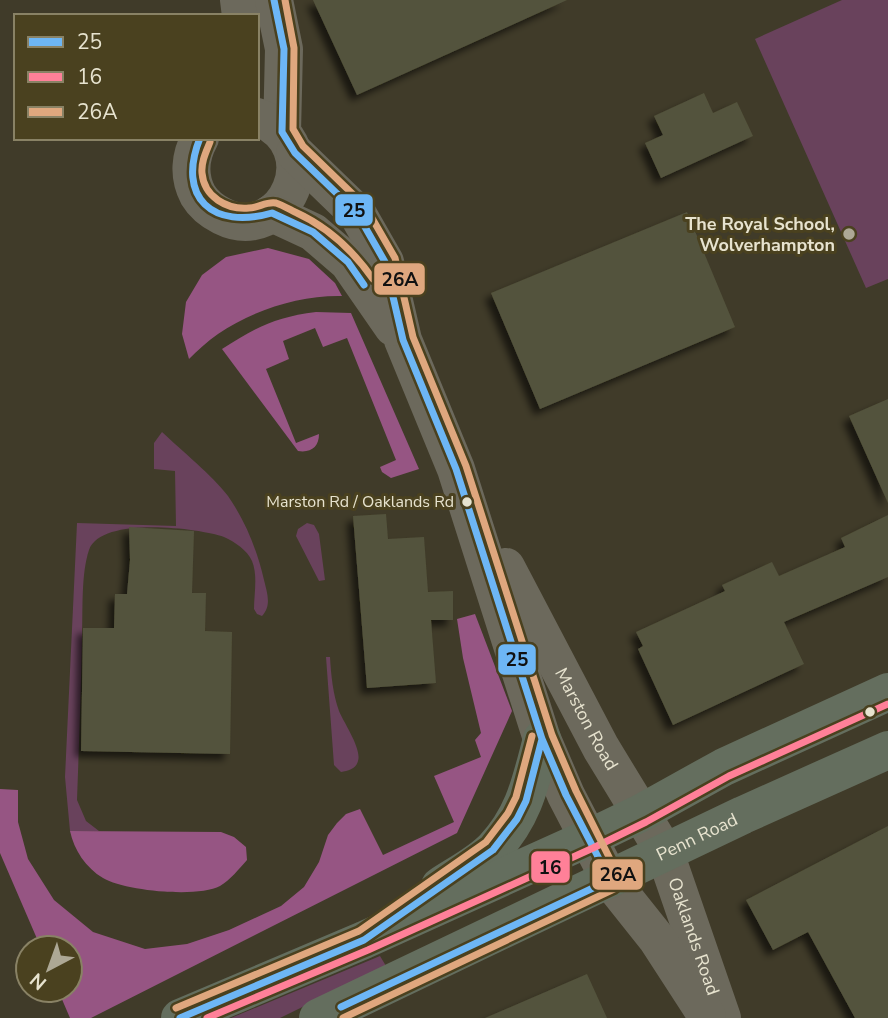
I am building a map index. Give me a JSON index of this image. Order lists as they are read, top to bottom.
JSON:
{
  "streets": {
    "highway": ["Penn Road"],
    "street": ["Marston Road", "Oaklands Road"]
  },
  "crossings": [
    ["Marston Road", "Penn Road"],
    ["Marston Road", "Oaklands Road"],
    ["Penn Road", "Oaklands Road"]
  ],
  "places": ["The Royal School, Wolverhampton", "Marston Rd / Oaklands Rd"],
  "lines": ["transit line 25", "transit line 26A", "transit line 16"],
  "legend": ["25", "16", "26A"],
  "north": "bottom left"
}
